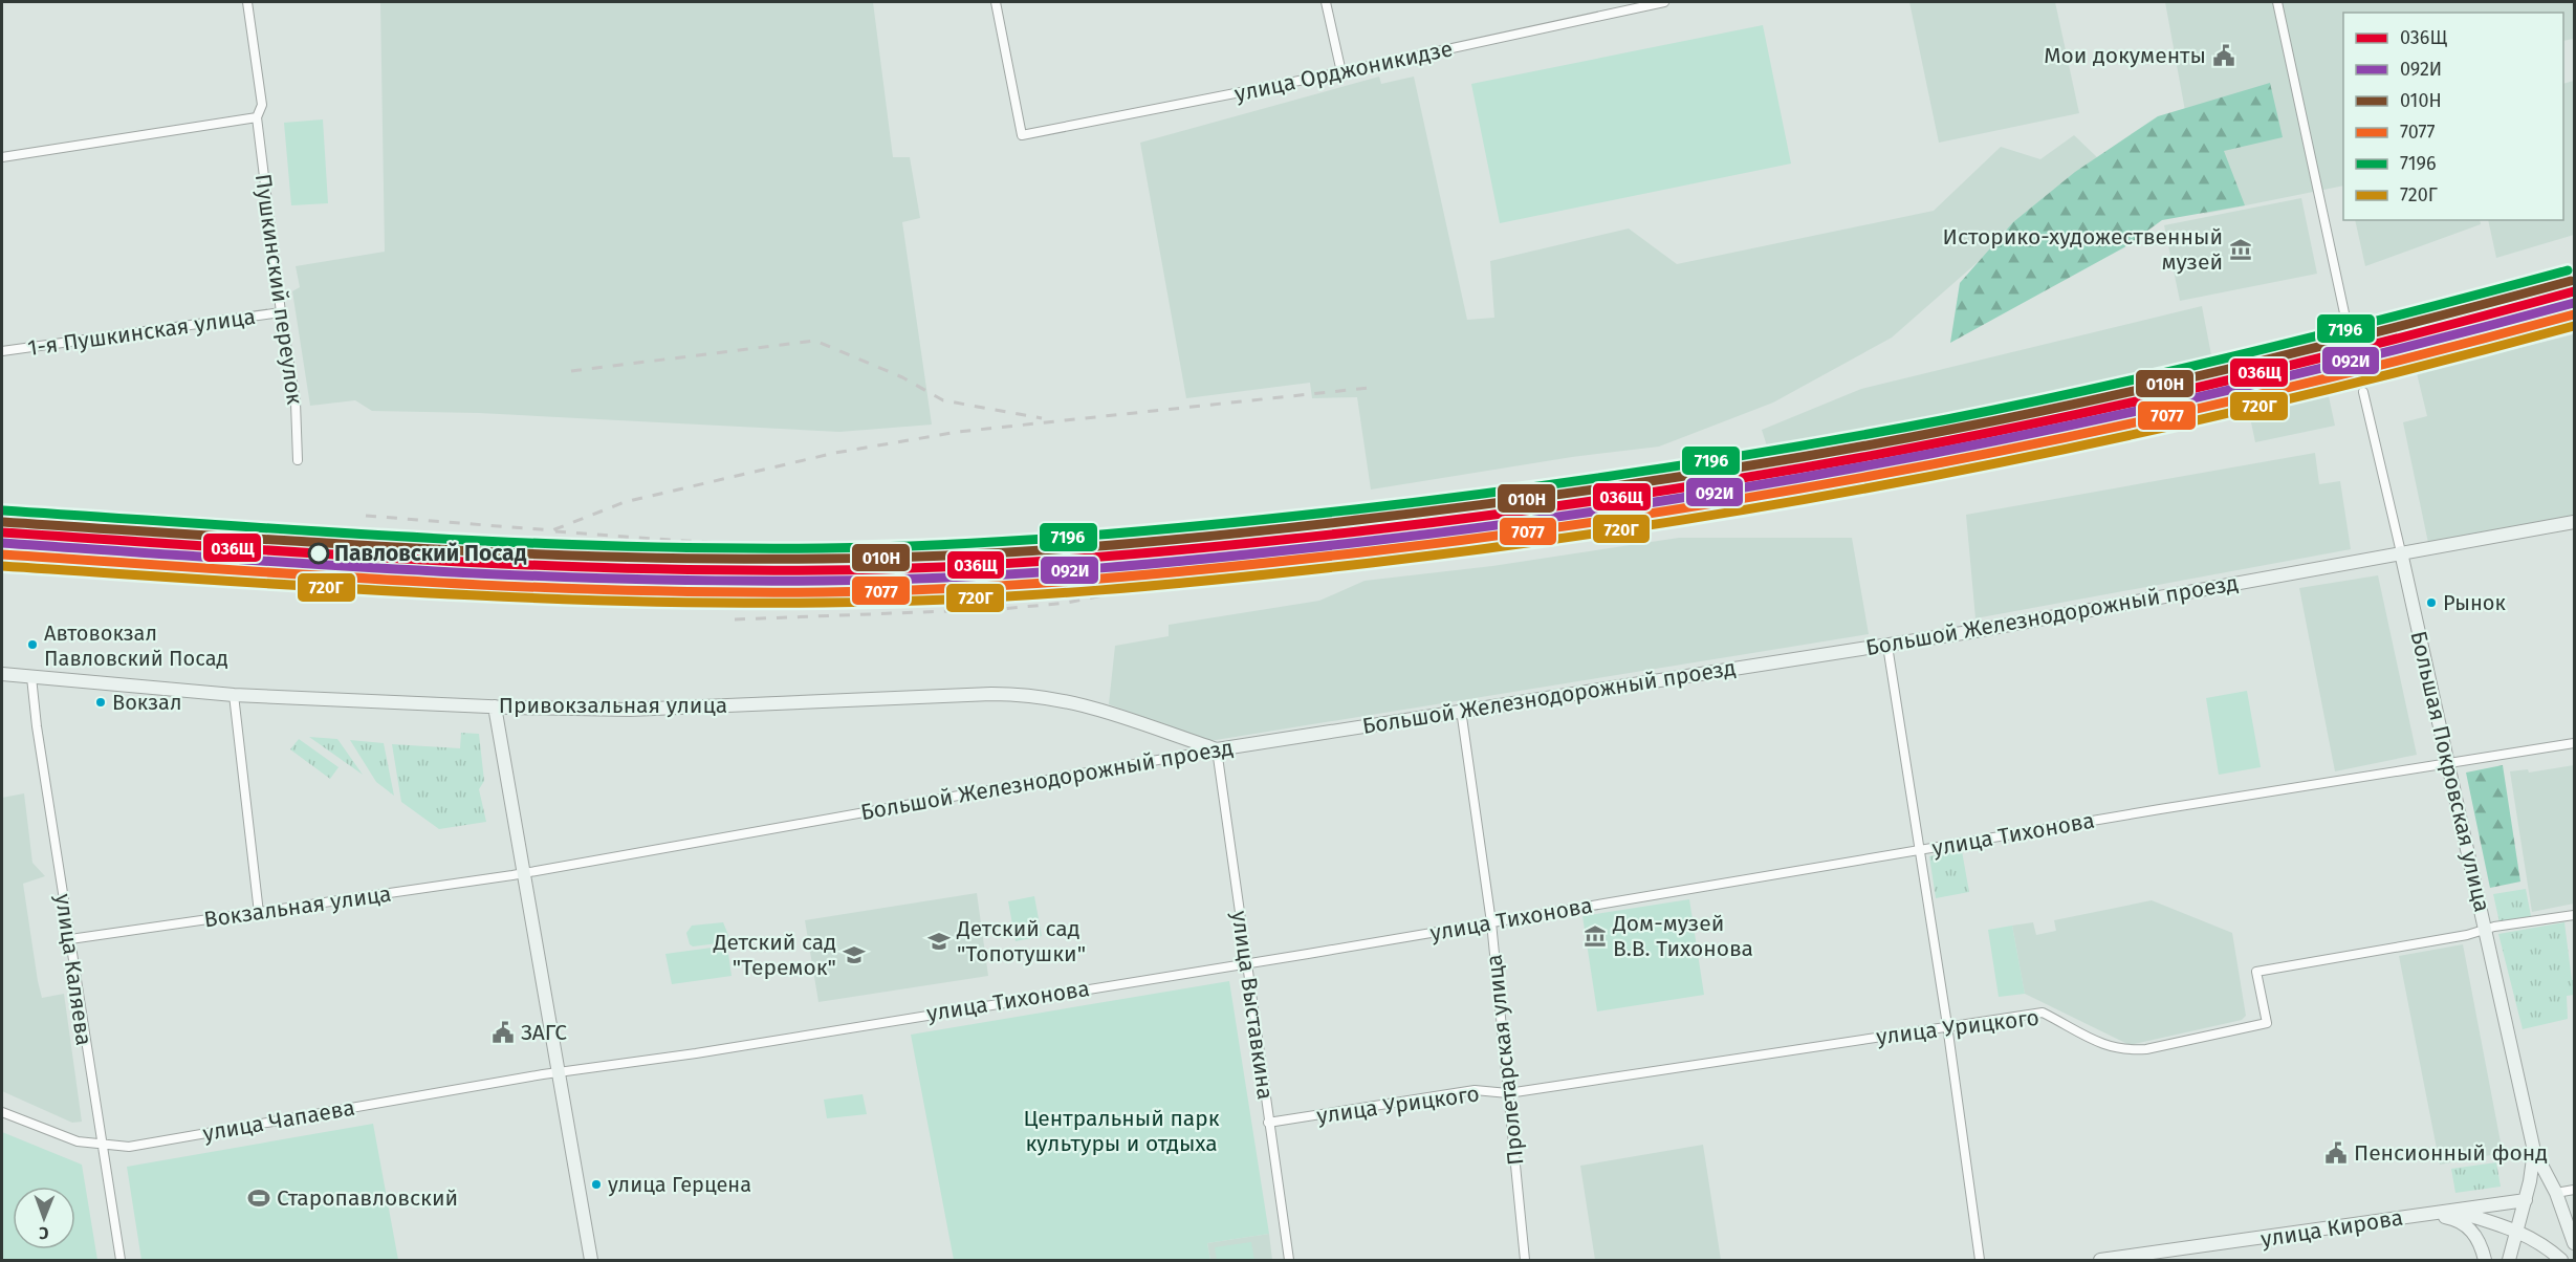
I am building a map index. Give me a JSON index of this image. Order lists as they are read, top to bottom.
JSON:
{
  "streets": {
    "main road": [
      "Большой Железнодорожный проезд",
      "Привокзальная улица",
      "Большая Покровская улица",
      "улица Кирова"
    ],
    "street": [
      "улица Орджоникидзе",
      "Пушкинский переулок",
      "1-я Пушкинская улица",
      "улица Тихонова",
      "Вокзальная улица",
      "улица Каляева",
      "улица Выставкина",
      "улица Урицкого",
      "Пролетарская улица",
      "улица Чапаева"
    ]
  },
  "crossings": [
    ["Пушкинский переулок", "1-я Пушкинская улица"],
    ["Большой Железнодорожный проезд", "Привокзальная улица"],
    ["Большой Железнодорожный проезд", "Большая Покровская улица"],
    ["Большой Железнодорожный проезд", "Вокзальная улица"],
    ["Большой Железнодорожный проезд", "улица Выставкина"],
    ["Большой Железнодорожный проезд", "Пролетарская улица"],
    ["Привокзальная улица", "улица Каляева"],
    ["Привокзальная улица", "улица Выставкина"],
    ["Большая Покровская улица", "улица Тихонова"],
    ["Большая Покровская улица", "улица Урицкого"],
    ["улица Тихонова", "улица Выставкина"],
    ["улица Тихонова", "Пролетарская улица"],
    ["улица Тихонова", "улица Чапаева"],
    ["Вокзальная улица", "улица Каляева"],
    ["улица Каляева", "улица Чапаева"],
    ["улица Выставкина", "улица Урицкого"],
    ["улица Урицкого", "Пролетарская улица"]
  ],
  "parks": ["Центральный парк культуры и отдыха"],
  "places": {
    "public building": ["Мои документы", "ЗАГС", "Пенсионный фонд"],
    "museum": ["Историко-художественный музей", "Дом-музей В.В. Тихонова"],
    "other": [
      "Павловский Посад",
      "Рынок",
      "Автовокзал Павловский Посад",
      "Вокзал",
      "улица Герцена"
    ],
    "school or university": ["Детский сад \"Топотушки\"", "Детский сад \"Теремок\""],
    "sports": ["Старопавловский"]
  },
  "lines": [
    "transit line 7196",
    "transit line 010Н",
    "transit line 036Щ",
    "transit line 092И",
    "transit line 7077",
    "transit line 720Г"
  ],
  "legend": [
    "036Щ",
    "092И",
    "010Н",
    "7077",
    "7196",
    "720Г"
  ],
  "north": "bottom"
}
